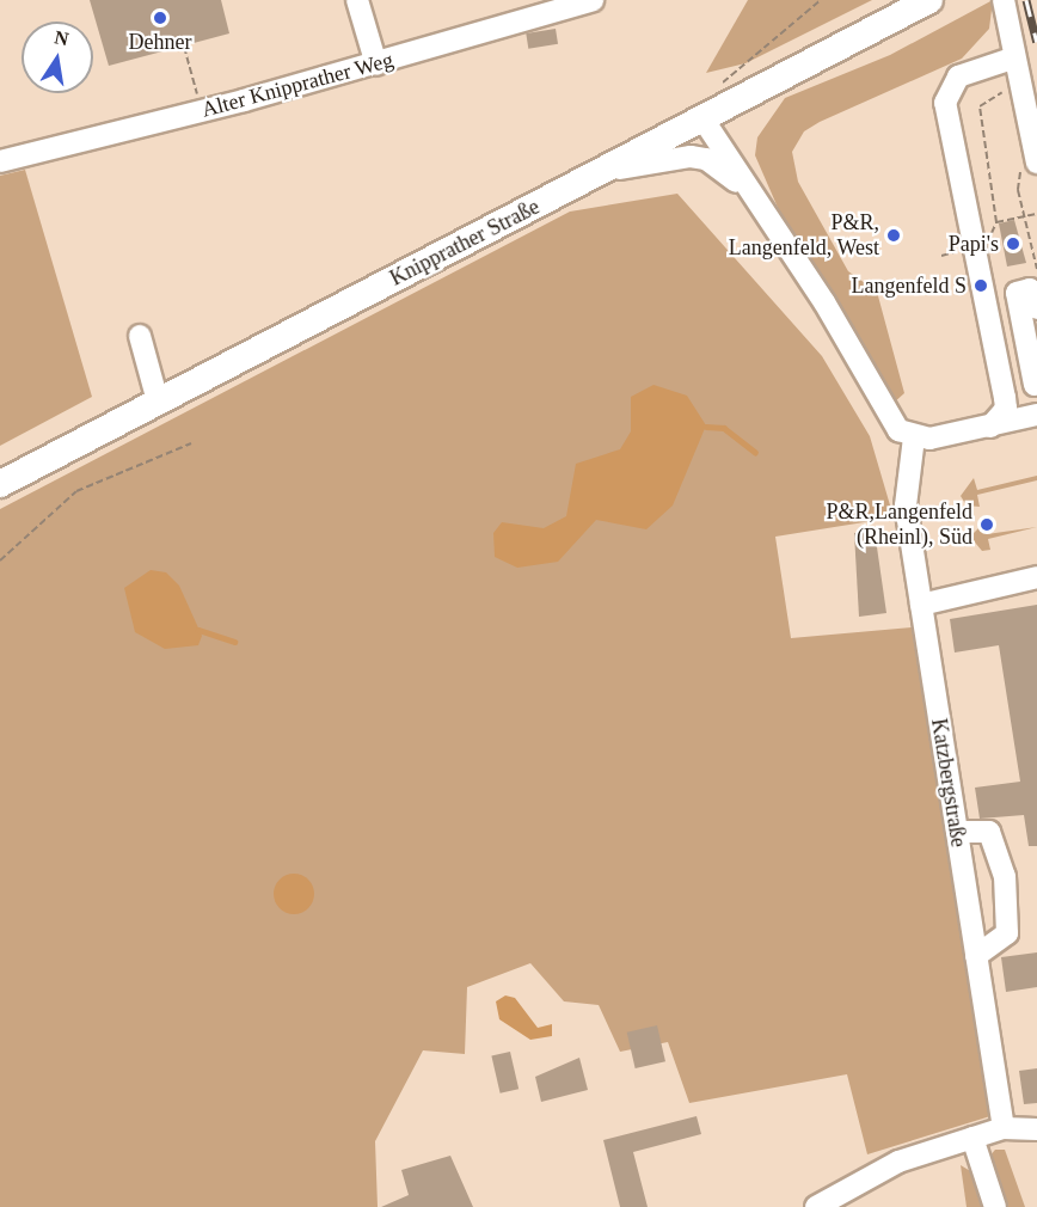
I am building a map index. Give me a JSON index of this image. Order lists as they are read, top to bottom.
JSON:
{
  "streets": {
    "main road": ["Knipprather Straße"],
    "street": ["Alter Knipprather Weg", "Katzbergstraße"]
  },
  "places": [
    "Dehner",
    "P&R, Langenfeld, West",
    "Papi's",
    "Langenfeld S",
    "P&R,Langenfeld (Rheinl), Süd"
  ],
  "north": "top"
}
